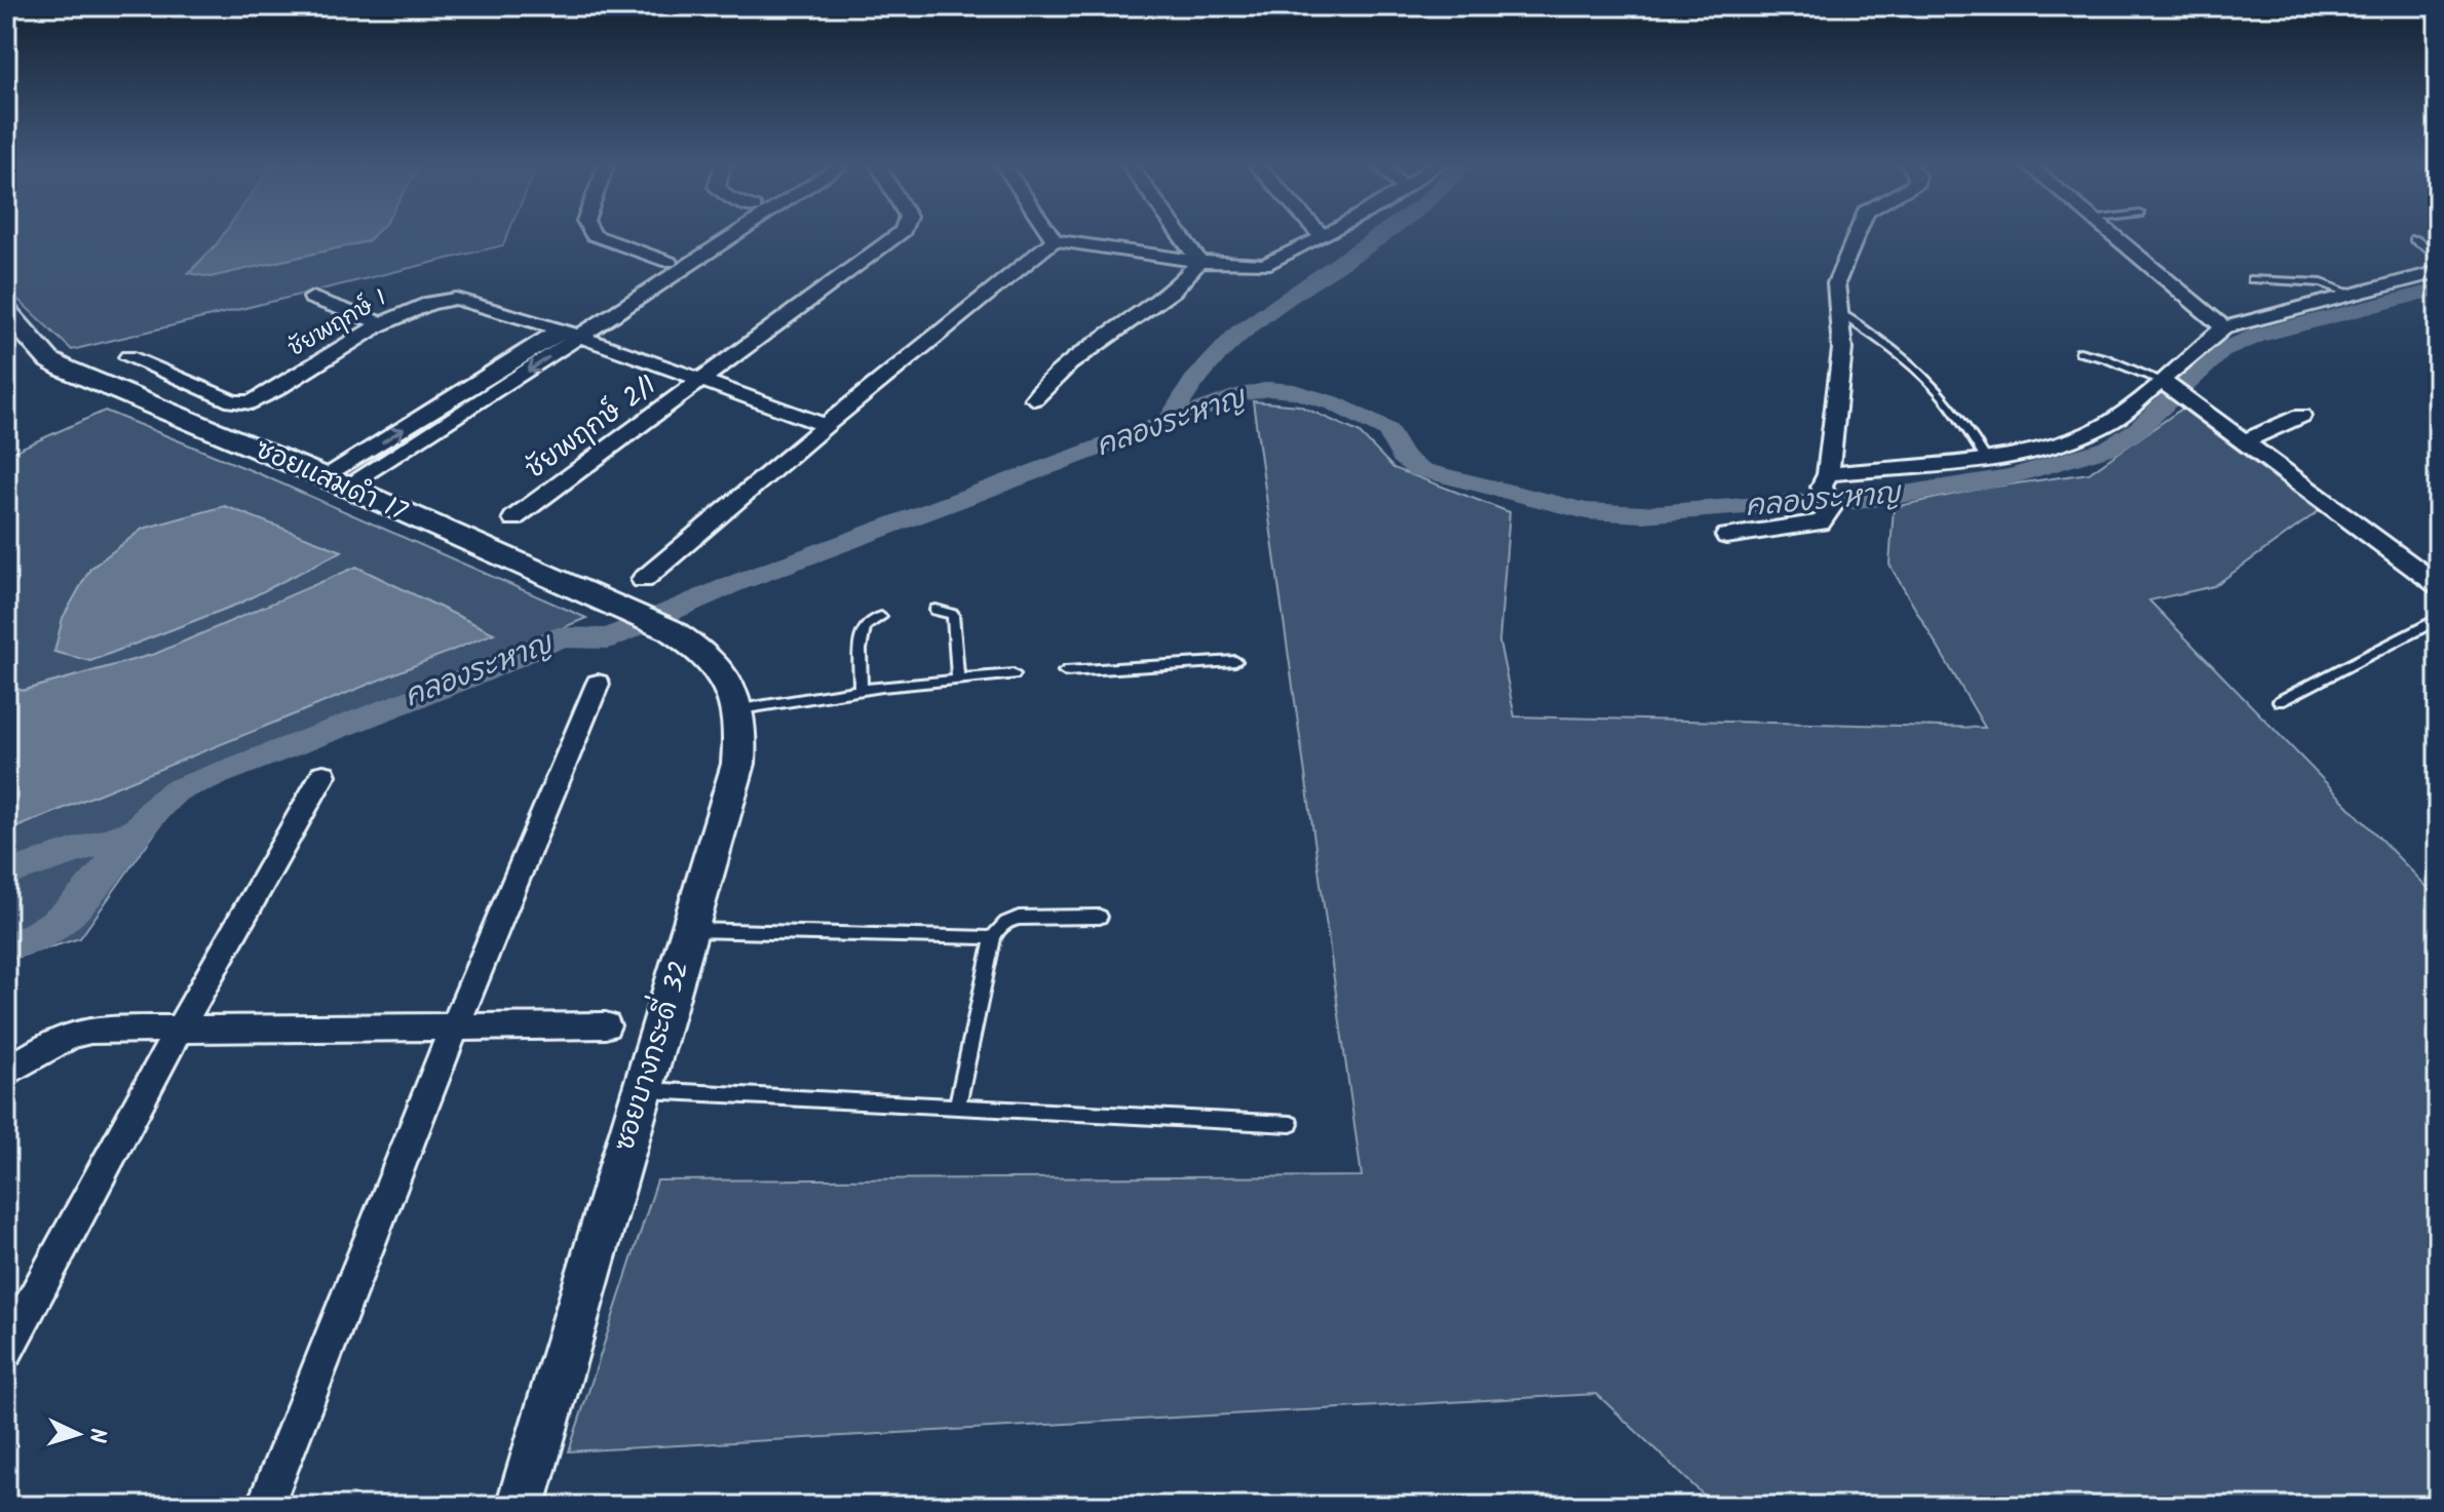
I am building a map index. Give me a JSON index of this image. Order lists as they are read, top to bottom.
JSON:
{
  "streets": {
    "street": [
      "ชัยพฤกษ์ 1",
      "ชัยพฤกษ์ 2/1",
      "ซอยแสมดำ 17",
      "ซอยบางกระดี่ 32"
    ]
  },
  "crossings": [
    ["ชัยพฤกษ์ 1", "ชัยพฤกษ์ 2/1"],
    ["ซอยแสมดำ 17", "ซอยบางกระดี่ 32"]
  ],
  "water": ["คลองระหาญ"],
  "north": "right"
}
